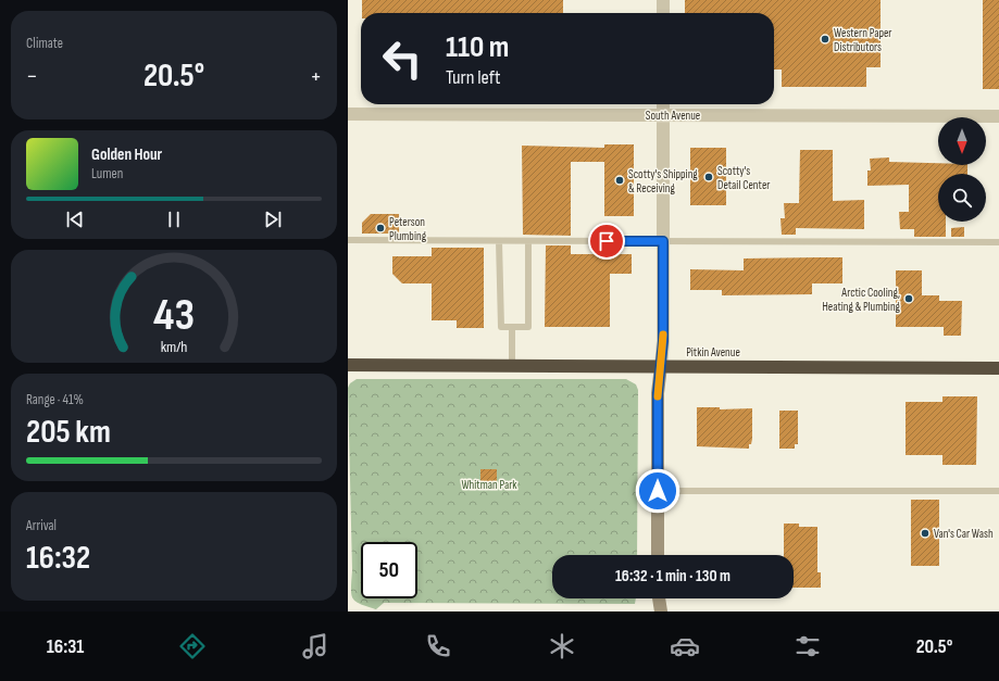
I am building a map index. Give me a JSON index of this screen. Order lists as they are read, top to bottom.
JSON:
{
  "streets": {
    "highway": ["Pitkin Avenue"],
    "street": ["South Avenue"]
  },
  "parks": ["Whitman Park"],
  "places": [
    "Western Paper Distributors",
    "Scotty's Detail Center",
    "Scotty's Shipping & Receiving",
    "Peterson Plumbing",
    "Arctic Cooling, Heating & Plumbing",
    "Van's Car Wash"
  ],
  "north": "bottom",
  "page": {
    "tile": [
      "Climate",
      ["Range · 41%", "205 km"],
      ["Arrival", "16:32"]
    ],
    "turn": ["110 m", "Turn left"],
    "heat": ["−", "20.5°", "+"],
    "song": ["Golden Hour", "Lumen"],
    "limit": "50",
    "trip": "16:32 · 1 min · 130 m",
    "tabs": ["16:31", "20.5°"],
    "gauge": ["43", "km/h"]
  }
}
